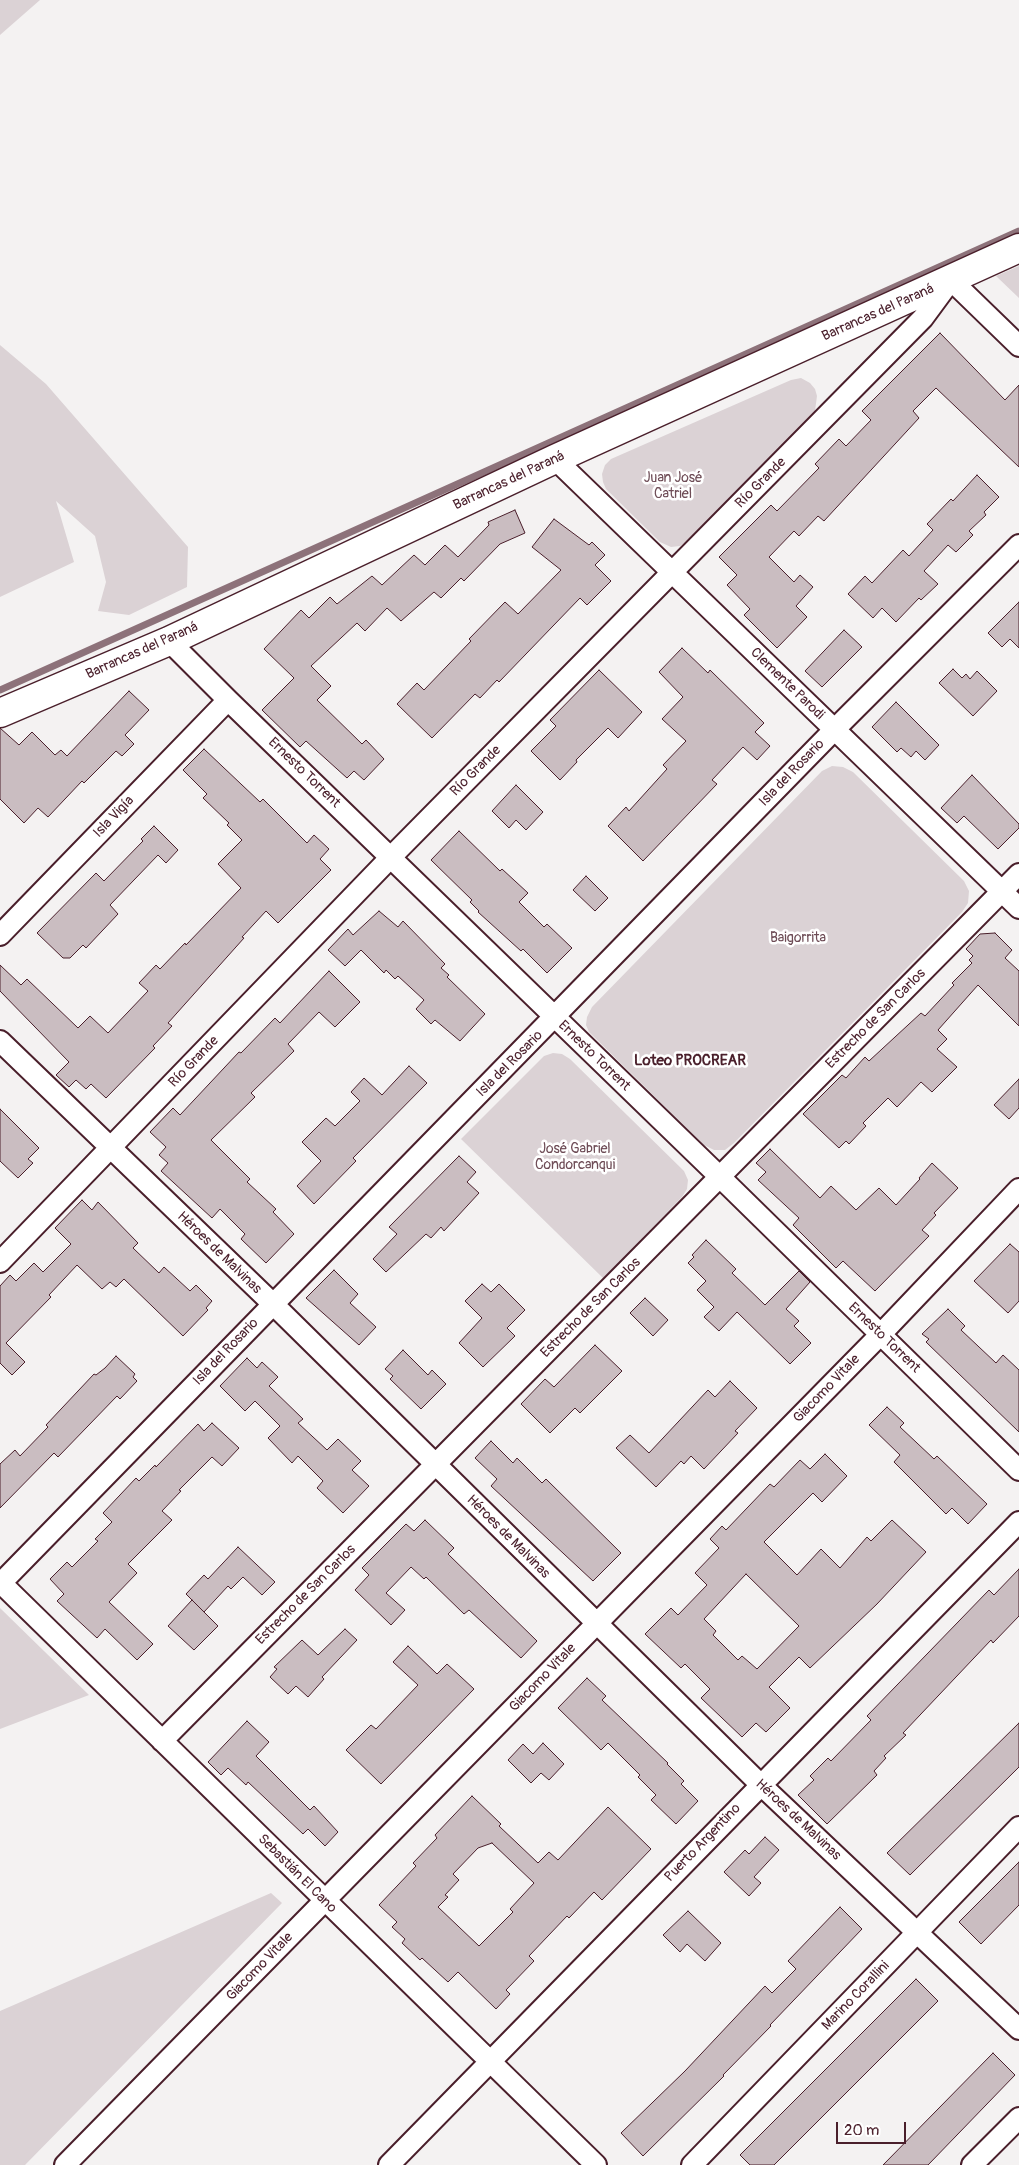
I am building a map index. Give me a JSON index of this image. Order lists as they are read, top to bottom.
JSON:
{
  "streets": {
    "street": [
      "Barrancas del Paraná",
      "Río Grande",
      "Clemente Parodi",
      "Ernesto Torrent",
      "Isla del Rosario",
      "Isla Vigía",
      "Estrecho de San Carlos",
      "Héroes de Malvinas",
      "Giacomo Vitale",
      "Puerto Argentino",
      "Sebastián El Cano",
      "Marino Corallini"
    ]
  },
  "crossings": [
    ["Barrancas del Paraná", "Río Grande"],
    ["Barrancas del Paraná", "Clemente Parodi"],
    ["Barrancas del Paraná", "Ernesto Torrent"],
    ["Río Grande", "Clemente Parodi"],
    ["Río Grande", "Ernesto Torrent"],
    ["Río Grande", "Héroes de Malvinas"],
    ["Clemente Parodi", "Isla del Rosario"],
    ["Clemente Parodi", "Estrecho de San Carlos"],
    ["Ernesto Torrent", "Isla del Rosario"],
    ["Ernesto Torrent", "Isla Vigía"],
    ["Ernesto Torrent", "Estrecho de San Carlos"],
    ["Ernesto Torrent", "Giacomo Vitale"],
    ["Isla del Rosario", "Héroes de Malvinas"],
    ["Isla del Rosario", "Sebastián El Cano"],
    ["Estrecho de San Carlos", "Héroes de Malvinas"],
    ["Estrecho de San Carlos", "Sebastián El Cano"],
    ["Héroes de Malvinas", "Giacomo Vitale"],
    ["Héroes de Malvinas", "Puerto Argentino"],
    ["Héroes de Malvinas", "Marino Corallini"],
    ["Giacomo Vitale", "Sebastián El Cano"],
    ["Puerto Argentino", "Sebastián El Cano"]
  ],
  "districts": ["Loteo PROCREAR"],
  "parks": ["Juan José Catriel", "Baigorrita", "José Gabriel Condorcanqui"],
  "scale_bar": "20 m"
}
